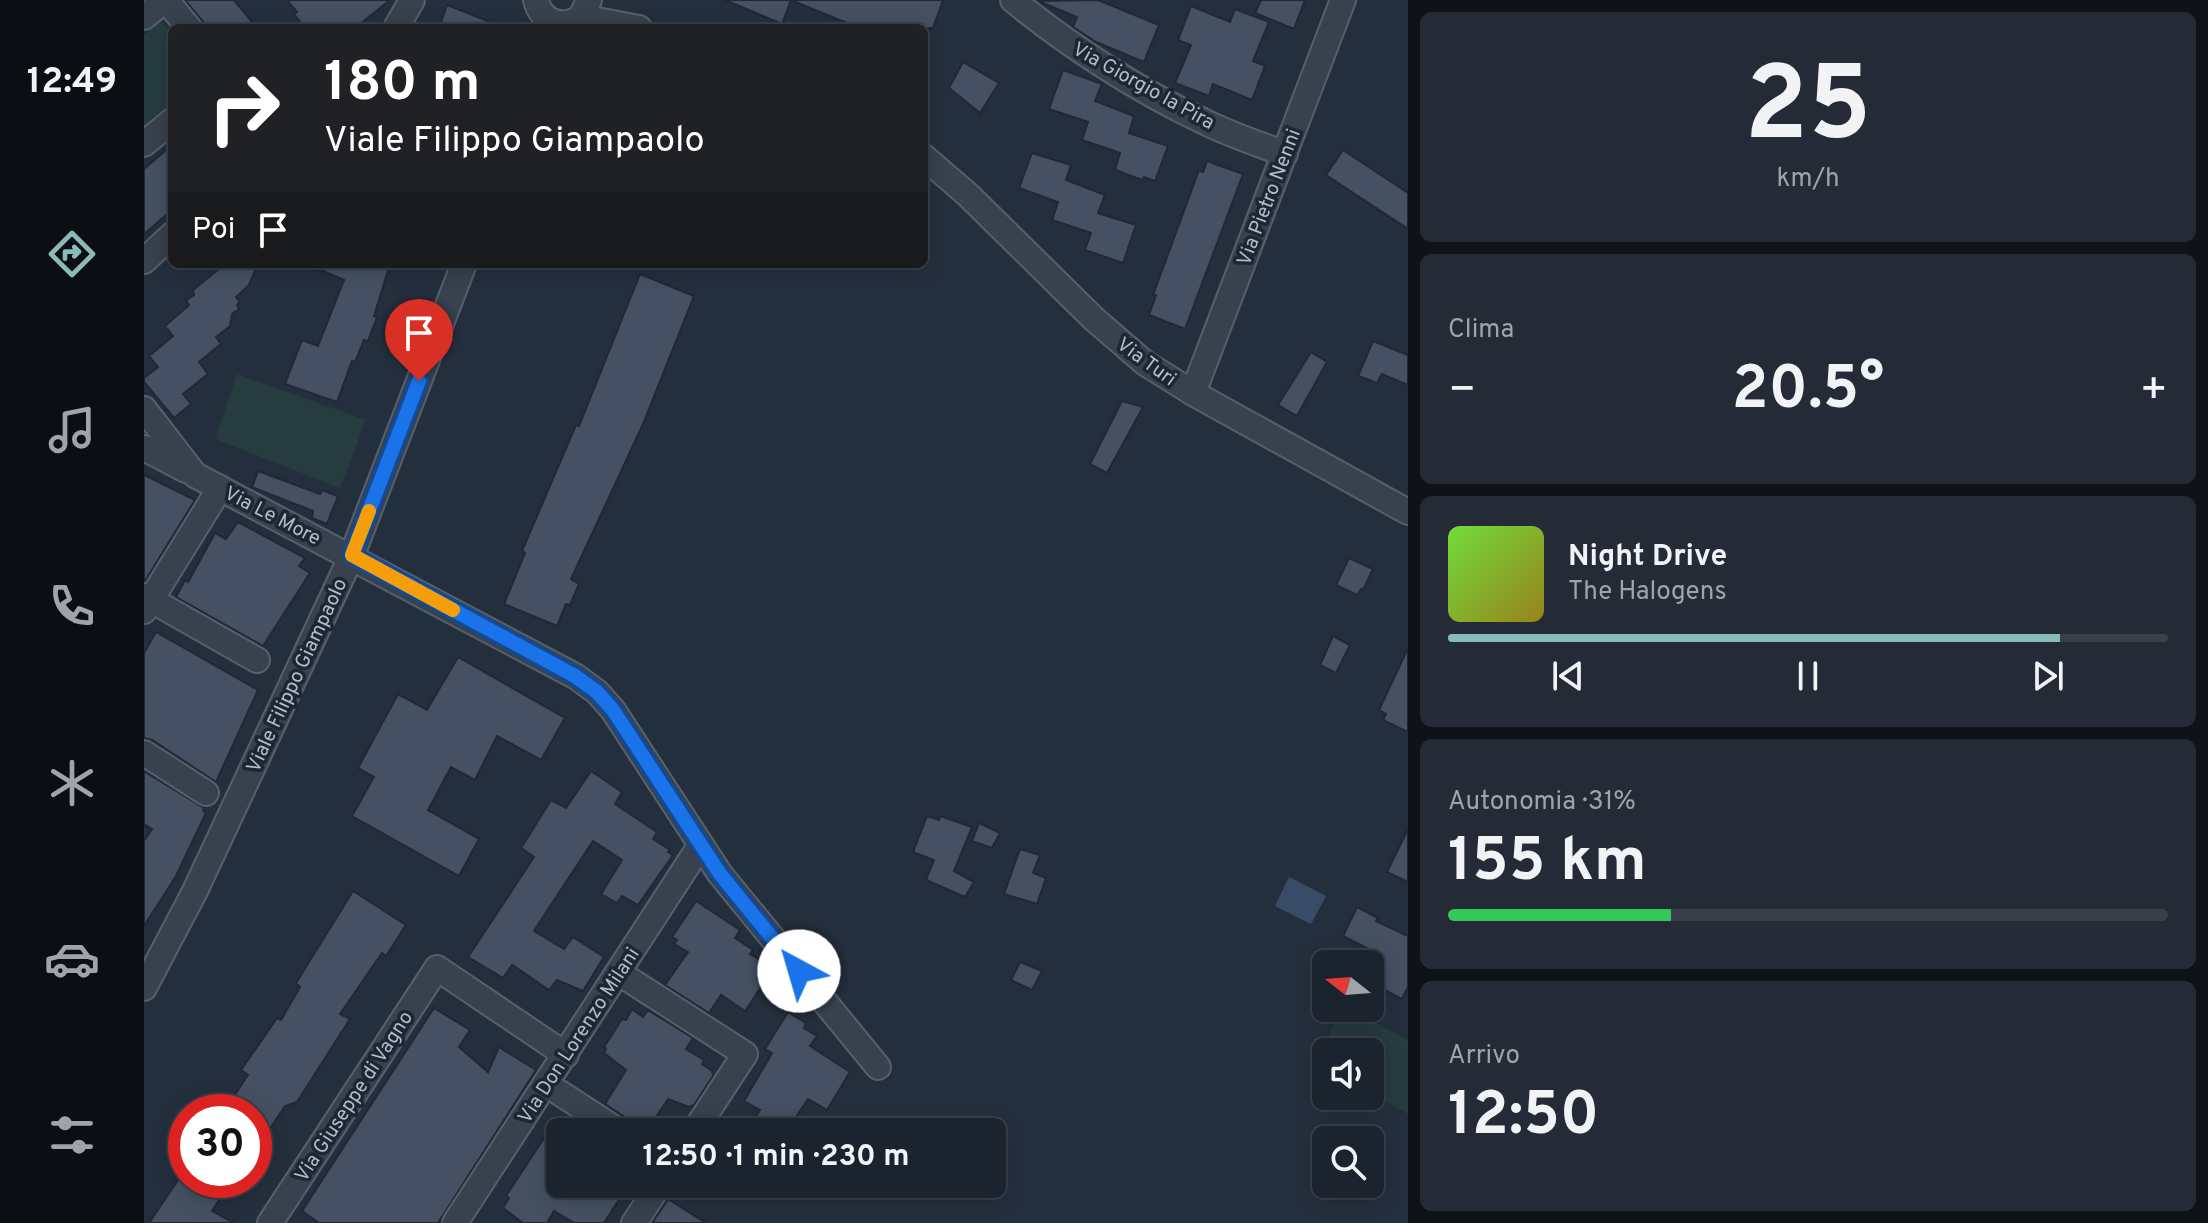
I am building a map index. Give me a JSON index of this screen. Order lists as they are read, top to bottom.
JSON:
{
  "streets": {
    "street": [
      "Via Giorgio la Pira",
      "Via Pietro Nenni",
      "Via Turi",
      "Via Le More",
      "Viale Filippo Giampaolo",
      "Via Don Lorenzo Milani",
      "Via Giuseppe di Vagno"
    ]
  },
  "crossings": [
    ["Via Giorgio la Pira", "Via Pietro Nenni"],
    ["Via Pietro Nenni", "Via Turi"],
    ["Via Le More", "Viale Filippo Giampaolo"],
    ["Via Le More", "Via Don Lorenzo Milani"],
    ["Via Don Lorenzo Milani", "Via Giuseppe di Vagno"]
  ],
  "north": "left",
  "page": {
    "tabs": "12:49",
    "tile": [
      ["25", "km/h"],
      "Clima",
      ["Autonomia · 31%", "155 km"],
      ["Arrivo", "12:50"]
    ],
    "turn": ["180 m", "Viale Filippo Giampaolo"],
    "then": "Poi",
    "heat": ["−", "20.5°", "+"],
    "song": ["Night Drive", "The Halogens"],
    "limit": "30",
    "trip": "12:50 · 1 min · 230 m"
  }
}
